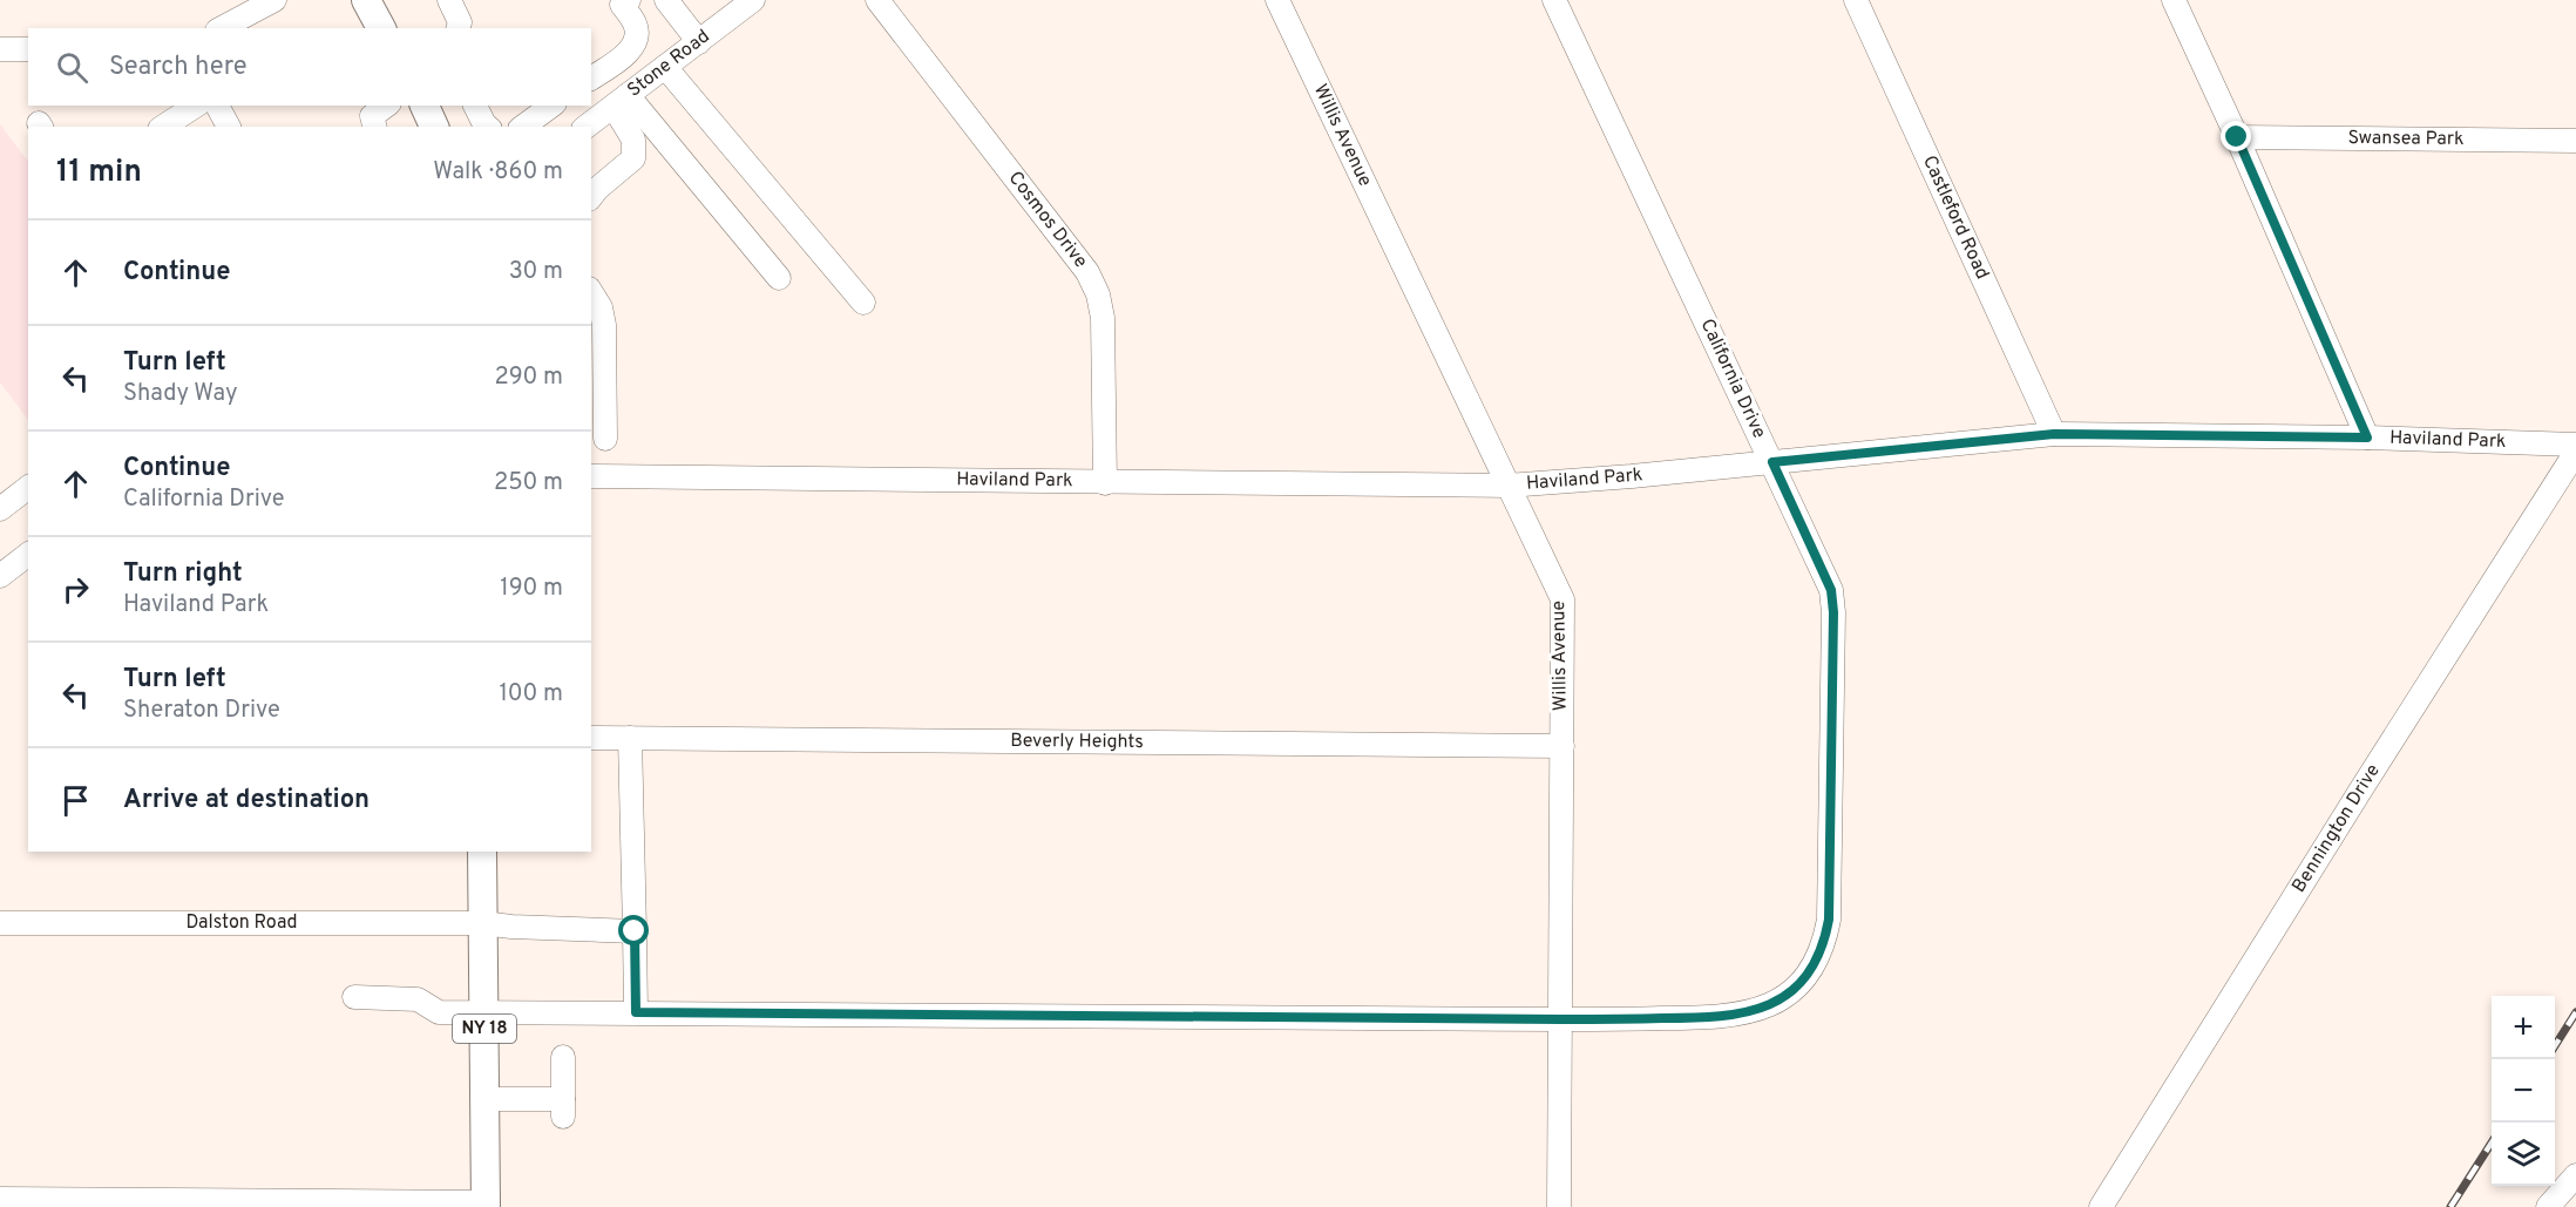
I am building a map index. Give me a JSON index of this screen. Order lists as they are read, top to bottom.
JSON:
{
  "streets": {
    "main road": ["NY 18"],
    "street": [
      "Stone Road",
      "Willis Avenue",
      "Swansea Park",
      "Castleford Road",
      "Cosmos Drive",
      "California Drive",
      "Haviland Park",
      "Beverly Heights",
      "Bennington Drive",
      "Dalston Road"
    ]
  },
  "crossings": [
    ["Willis Avenue", "California Drive"],
    ["Willis Avenue", "Haviland Park"],
    ["Willis Avenue", "Beverly Heights"],
    ["Castleford Road", "Haviland Park"],
    ["Cosmos Drive", "Haviland Park"],
    ["California Drive", "Haviland Park"],
    ["California Drive", "NY 18"],
    ["Dalston Road", "NY 18"]
  ],
  "page": {
    "search": "Search here",
    "heading": ["11 min", "Walk · 860 m"],
    "list": [
      ["Continue", "30 m"],
      ["Turn left", "Shady Way", "290 m"],
      ["Continue", "California Drive", "250 m"],
      ["Turn right", "Haviland Park", "190 m"],
      ["Turn left", "Sheraton Drive", "100 m"],
      "Arrive at destination"
    ],
    "map_buttons": ["+", "−"]
  }
}
